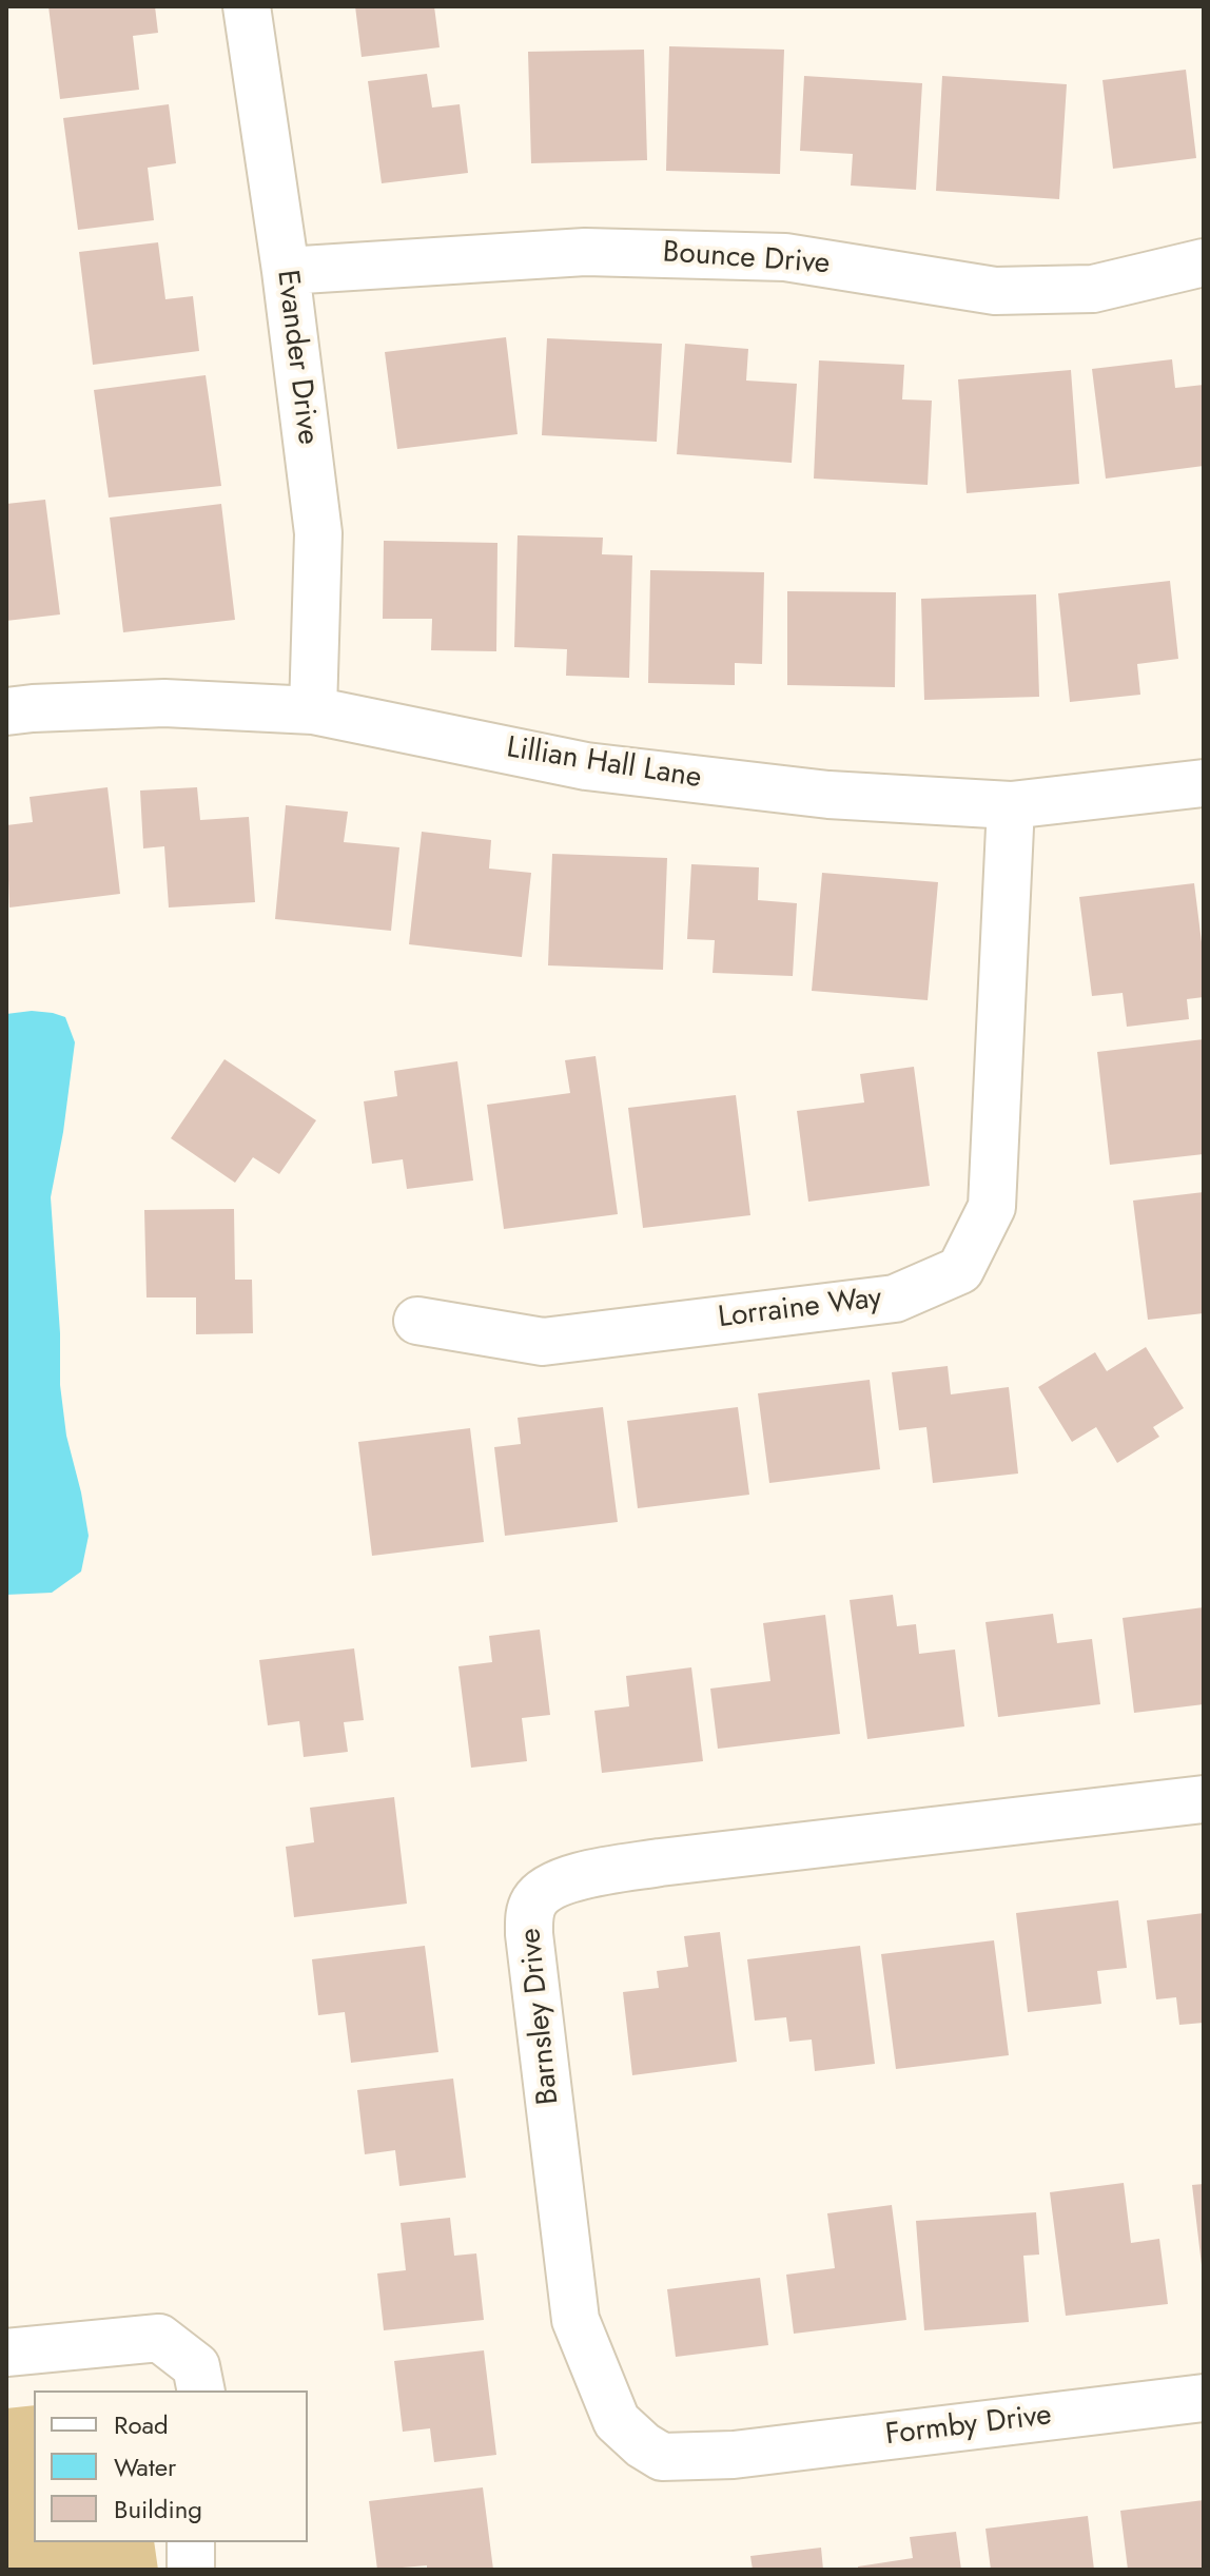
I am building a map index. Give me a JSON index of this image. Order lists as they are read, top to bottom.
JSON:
{
  "streets": {
    "street": [
      "Bounce Drive",
      "Evander Drive",
      "Lillian Hall Lane",
      "Lorraine Way",
      "Barnsley Drive",
      "Formby Drive"
    ]
  },
  "crossings": [
    ["Bounce Drive", "Evander Drive"],
    ["Evander Drive", "Lillian Hall Lane"],
    ["Lillian Hall Lane", "Lorraine Way"],
    ["Barnsley Drive", "Formby Drive"]
  ],
  "legend": ["Road", "Water", "Building"]
}
